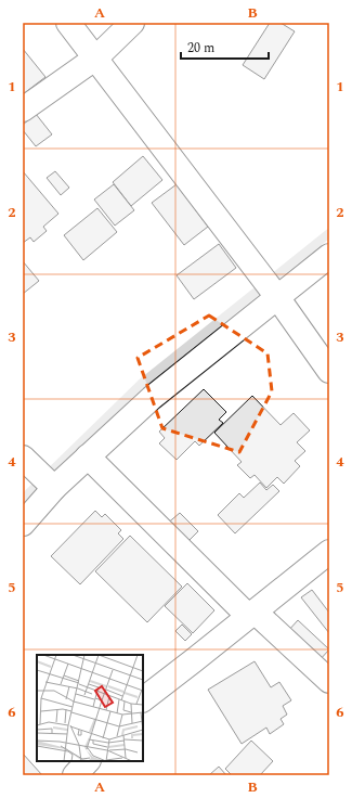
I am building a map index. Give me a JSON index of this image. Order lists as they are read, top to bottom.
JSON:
{
  "scale_bar": "20 m",
  "grid": {
    "columns": ["A", "B"],
    "rows": [
      "1",
      "2",
      "3",
      "4",
      "5",
      "6"
    ]
  }
}
